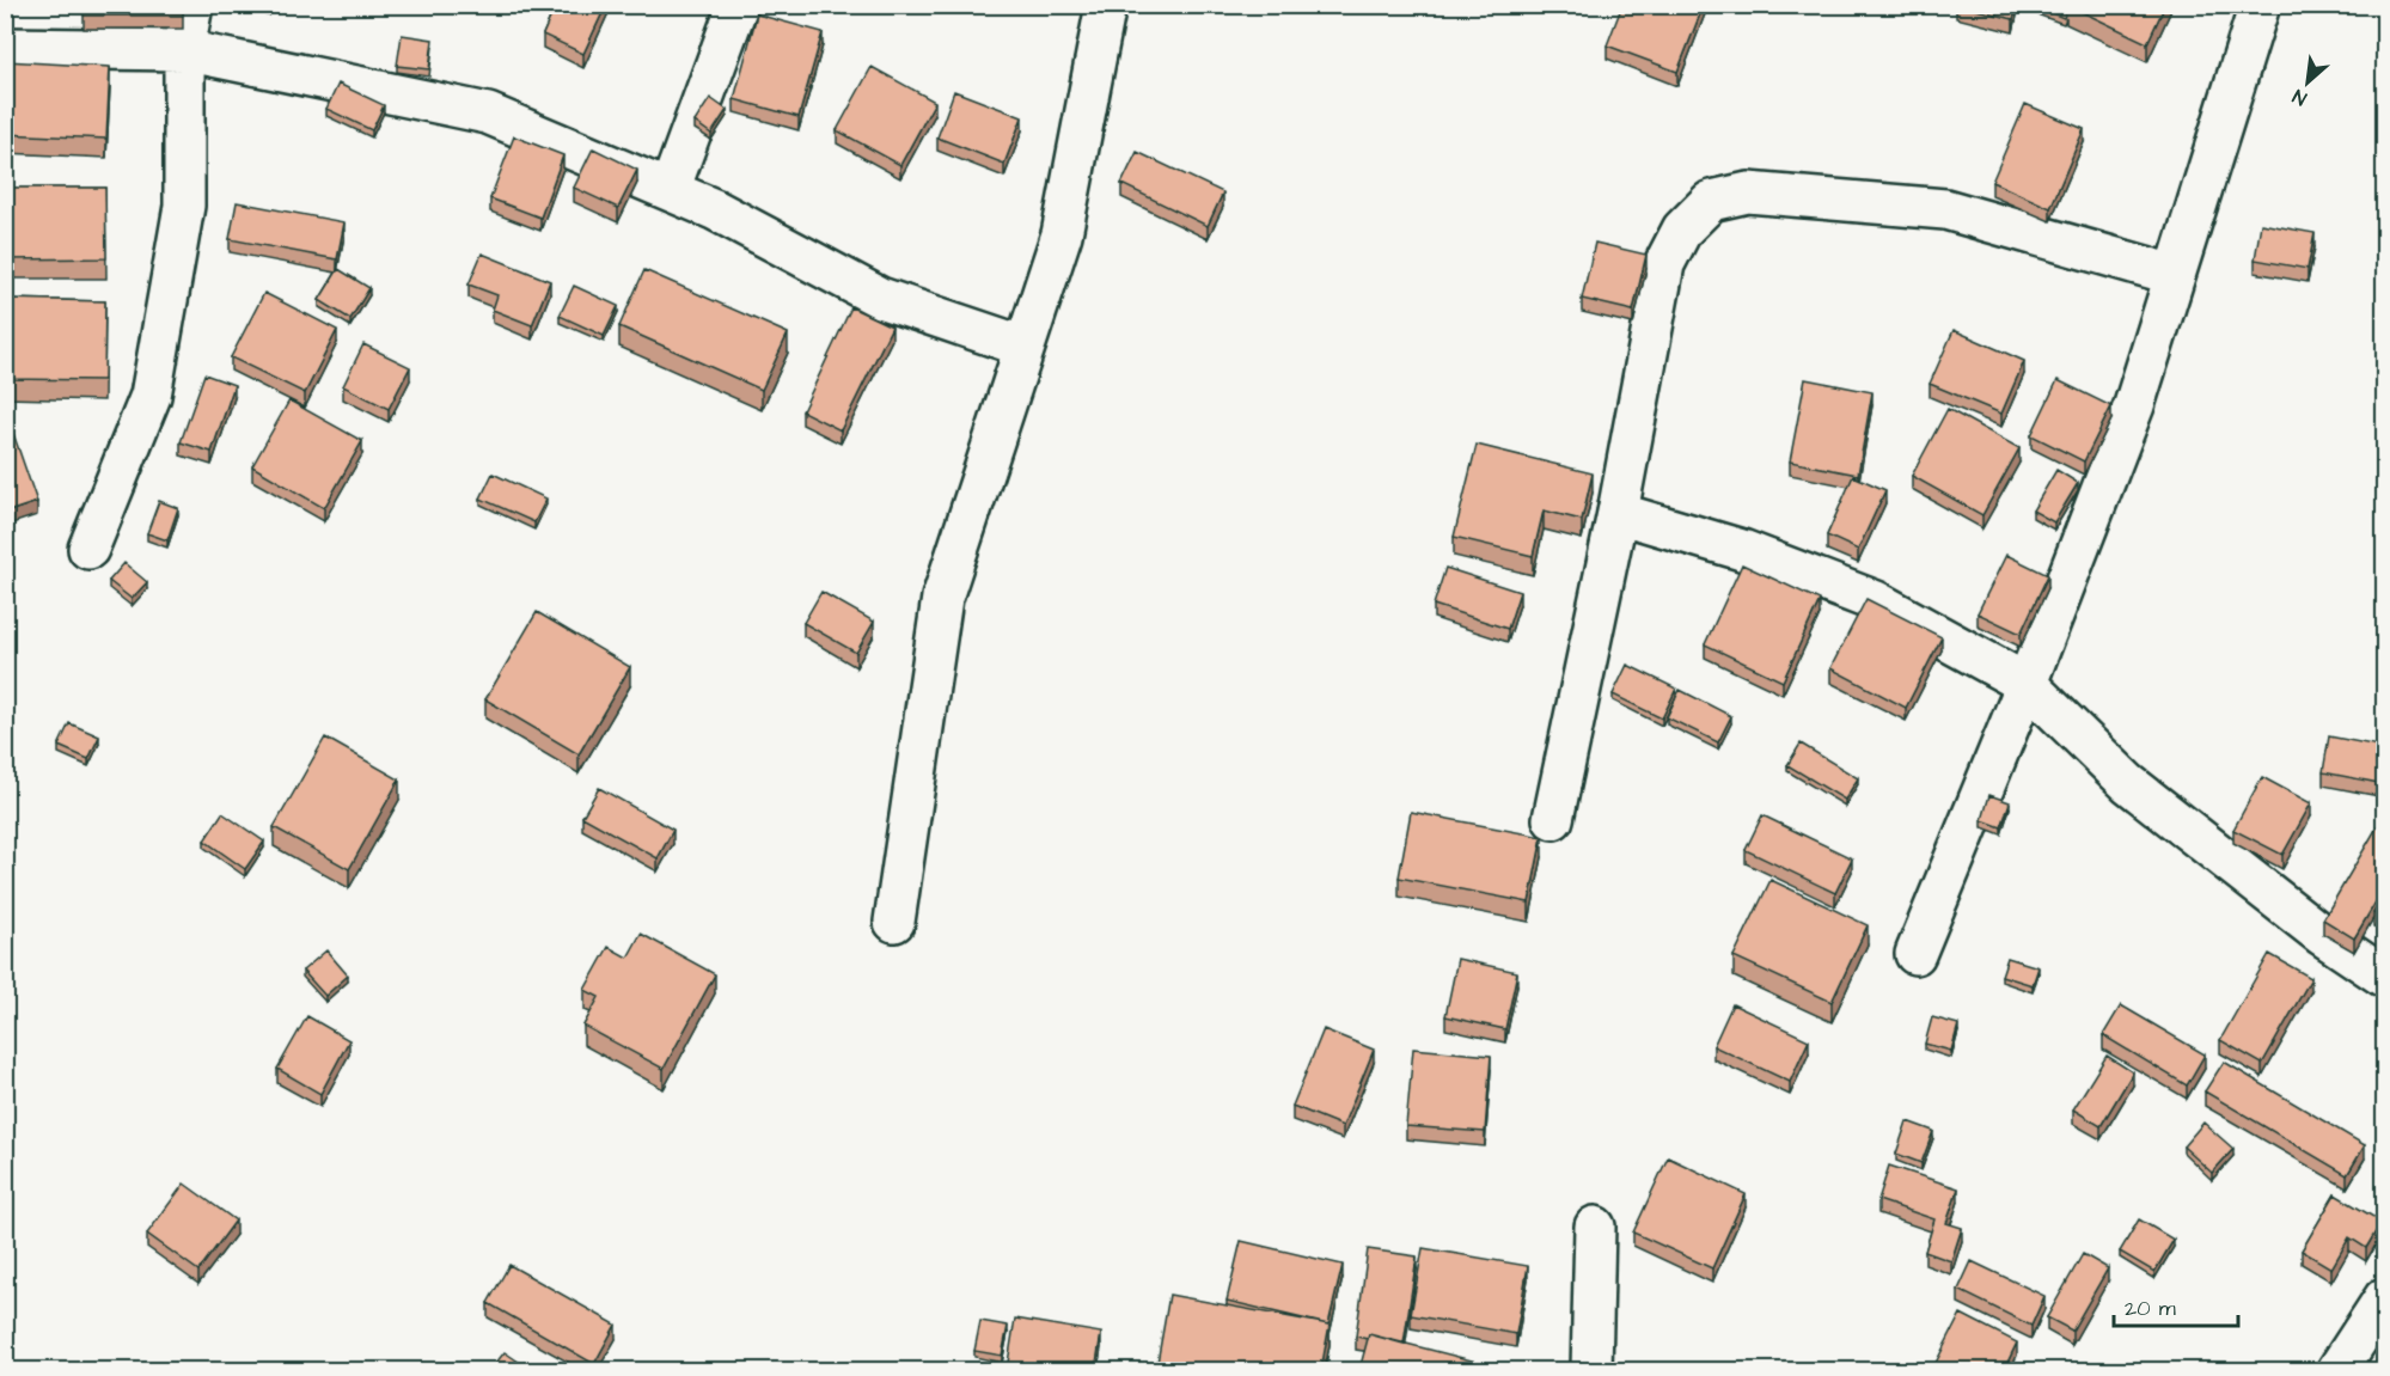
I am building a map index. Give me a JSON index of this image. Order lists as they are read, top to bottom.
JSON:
{
  "scale_bar": "20 m",
  "north": "bottom left"
}
